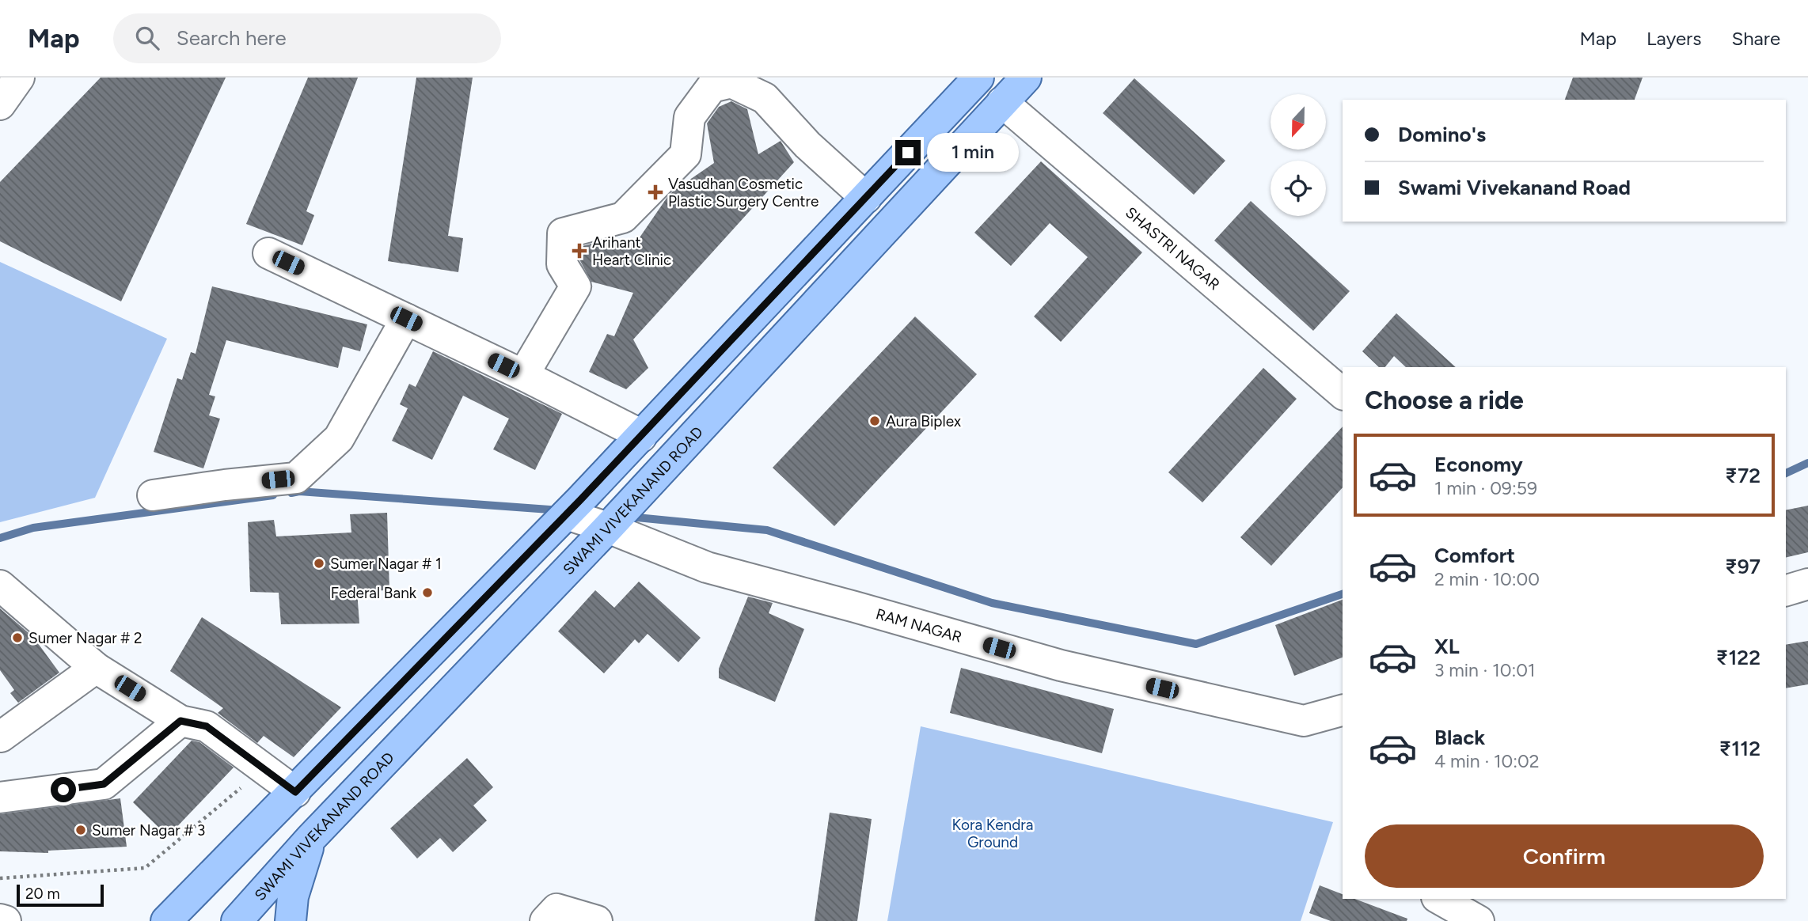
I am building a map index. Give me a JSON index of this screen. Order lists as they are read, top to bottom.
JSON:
{
  "streets": {
    "main road": ["SWAMI VIVEKANAND ROAD"],
    "street": ["SHASTRI NAGAR", "RAM NAGAR"]
  },
  "crossings": [
    ["SHASTRI NAGAR", "SWAMI VIVEKANAND ROAD"],
    ["SWAMI VIVEKANAND ROAD", "RAM NAGAR"]
  ],
  "parks": ["Kora Kendra Ground"],
  "places": {
    "health": ["Vasudhan Cosmetic Plastic Surgery Centre", "Arihant Heart Clinic"],
    "other": [
      "Aura Biplex",
      "Sumer Nagar # 1",
      "Federal Bank",
      "Sumer Nagar # 2",
      "Sumer Nagar # 3"
    ]
  },
  "scale_bar": "20 m",
  "north": "bottom",
  "page": {
    "header": "Map",
    "search": "Search here",
    "nav": ["Map", "Layers", "Share"],
    "banner": ["Domino's", "Swami Vivekanand Road"],
    "bubble": "1 min",
    "heading": "Choose a ride",
    "list": [
      {
        "name": "Economy",
        "note": "1 min · 09:59",
        "value": "₹72"
      },
      {
        "name": "Comfort",
        "note": "2 min · 10:00",
        "value": "₹97"
      },
      {
        "name": "XL",
        "note": "3 min · 10:01",
        "value": "₹122"
      },
      {
        "name": "Black",
        "note": "4 min · 10:02",
        "value": "₹112"
      }
    ],
    "buttons": "Confirm",
    "scale": "20 m"
  }
}
